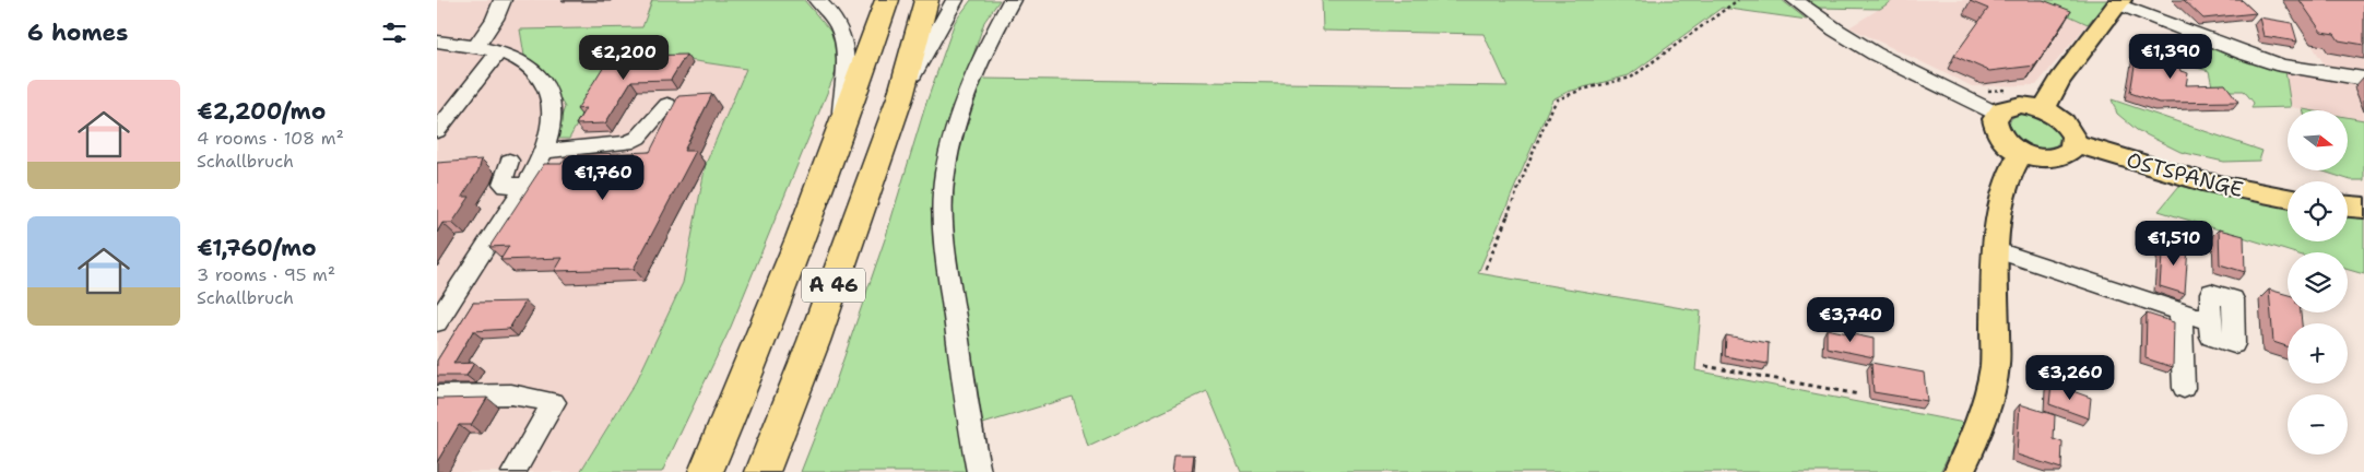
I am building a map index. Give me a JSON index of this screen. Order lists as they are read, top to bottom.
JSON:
{
  "streets": {
    "highway": ["A 46"],
    "main road": ["OSTSPANGE"]
  },
  "north": "right",
  "page": {
    "heading": "6 homes",
    "price": [
      "€1,390",
      "€2,200",
      "€1,760",
      "€1,510",
      "€3,740",
      "€3,260"
    ],
    "list": [
      {
        "name": "€2,200/mo",
        "note": "4 rooms · 108 m² · Schallbruch"
      },
      {
        "name": "€1,760/mo",
        "note": "3 rooms · 95 m² · Schallbruch"
      }
    ],
    "map_buttons": ["+", "−"]
  }
}
